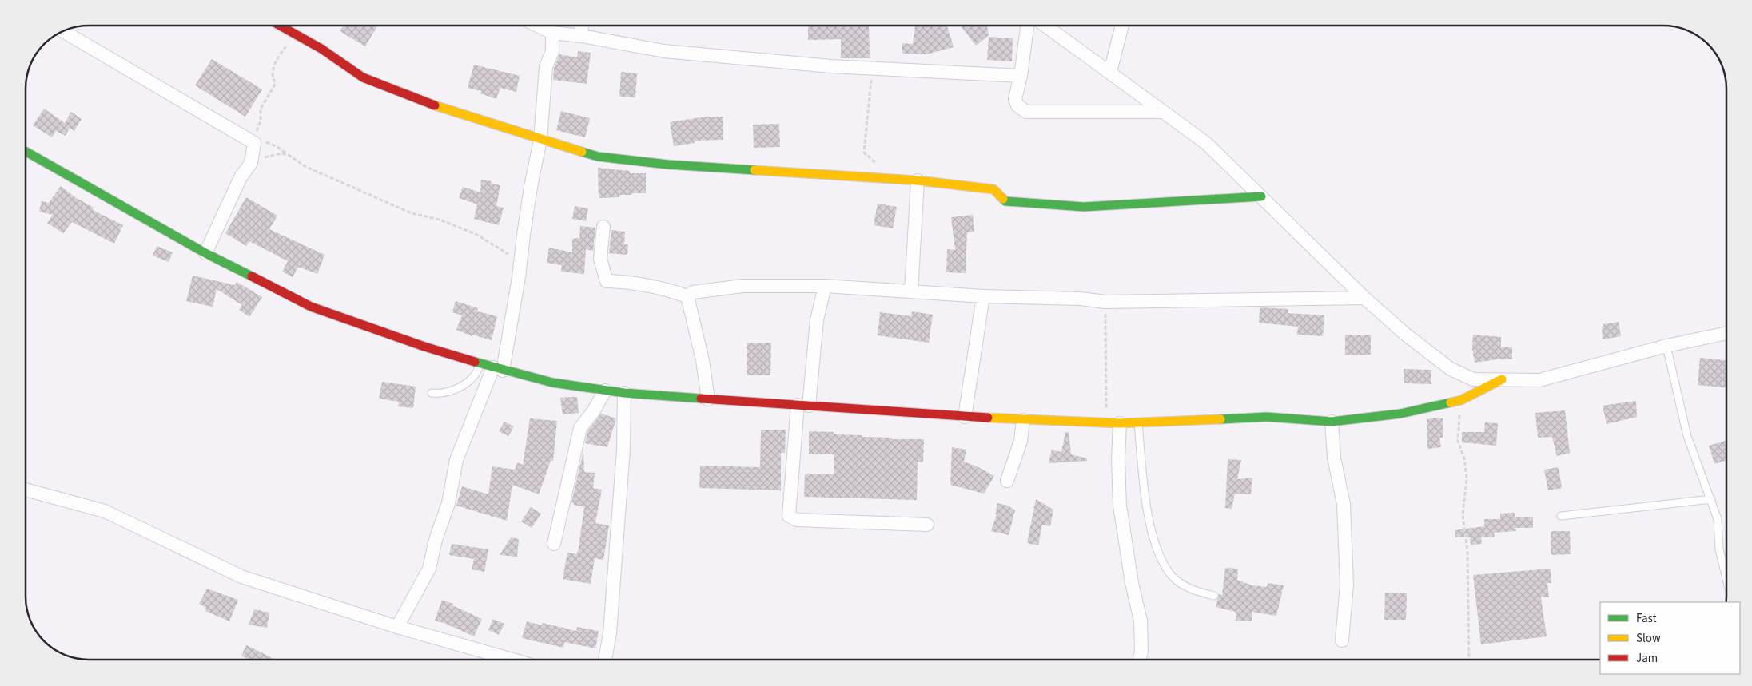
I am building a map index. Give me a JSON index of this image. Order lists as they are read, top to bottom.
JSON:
{
  "legend": ["Fast", "Slow", "Jam"]
}
